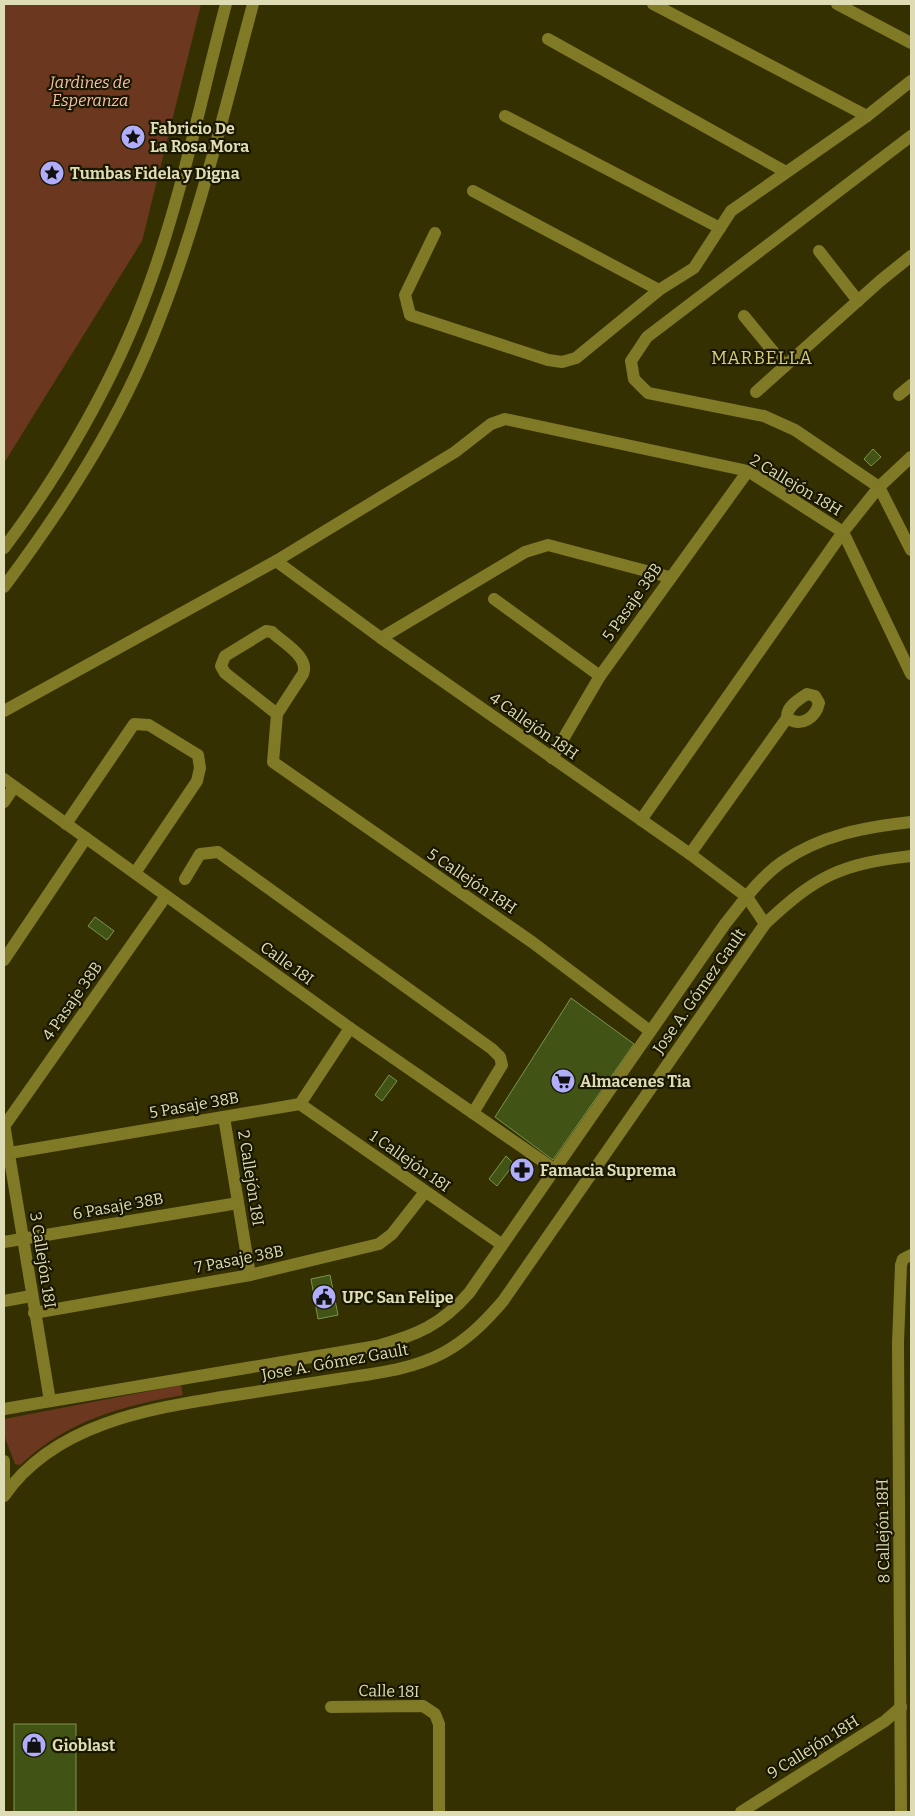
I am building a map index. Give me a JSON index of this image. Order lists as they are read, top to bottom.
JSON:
{
  "streets": {
    "street": [
      "2 Callejón 18H",
      "5 Pasaje 38B",
      "4 Callejón 18H",
      "5 Callejón 18H",
      "Calle 18I",
      "Jose A. Gómez Gault",
      "4 Pasaje 38B",
      "1 Callejón 18I",
      "2 Callejón 18I",
      "6 Pasaje 38B",
      "7 Pasaje 38B",
      "3 Callejón 18I",
      "8 Callejón 18H",
      "9 Callejón 18H"
    ]
  },
  "crossings": [
    ["2 Callejón 18H", "5 Pasaje 38B"],
    ["2 Callejón 18H", "4 Callejón 18H"],
    ["5 Pasaje 38B", "4 Callejón 18H"],
    ["5 Pasaje 38B", "1 Callejón 18I"],
    ["5 Pasaje 38B", "2 Callejón 18I"],
    ["5 Pasaje 38B", "3 Callejón 18I"],
    ["4 Callejón 18H", "Jose A. Gómez Gault"],
    ["5 Callejón 18H", "Jose A. Gómez Gault"],
    ["Calle 18I", "Jose A. Gómez Gault"],
    ["Calle 18I", "4 Pasaje 38B"],
    ["Jose A. Gómez Gault", "1 Callejón 18I"],
    ["Jose A. Gómez Gault", "3 Callejón 18I"],
    ["4 Pasaje 38B", "3 Callejón 18I"],
    ["1 Callejón 18I", "7 Pasaje 38B"],
    ["2 Callejón 18I", "6 Pasaje 38B"],
    ["2 Callejón 18I", "7 Pasaje 38B"],
    ["6 Pasaje 38B", "3 Callejón 18I"],
    ["7 Pasaje 38B", "3 Callejón 18I"],
    ["8 Callejón 18H", "9 Callejón 18H"]
  ],
  "districts": ["MARBELLA"],
  "parks": ["Jardines de Esperanza"],
  "places": {
    "place": ["Fabricio De La Rosa Mora", "Tumbas Fidela y Digna"],
    "supermarket": ["Almacenes Tia"],
    "pharmacy": ["Famacia Suprema"],
    "public building": ["UPC San Felipe"],
    "shop": ["Gioblast"]
  }
}
